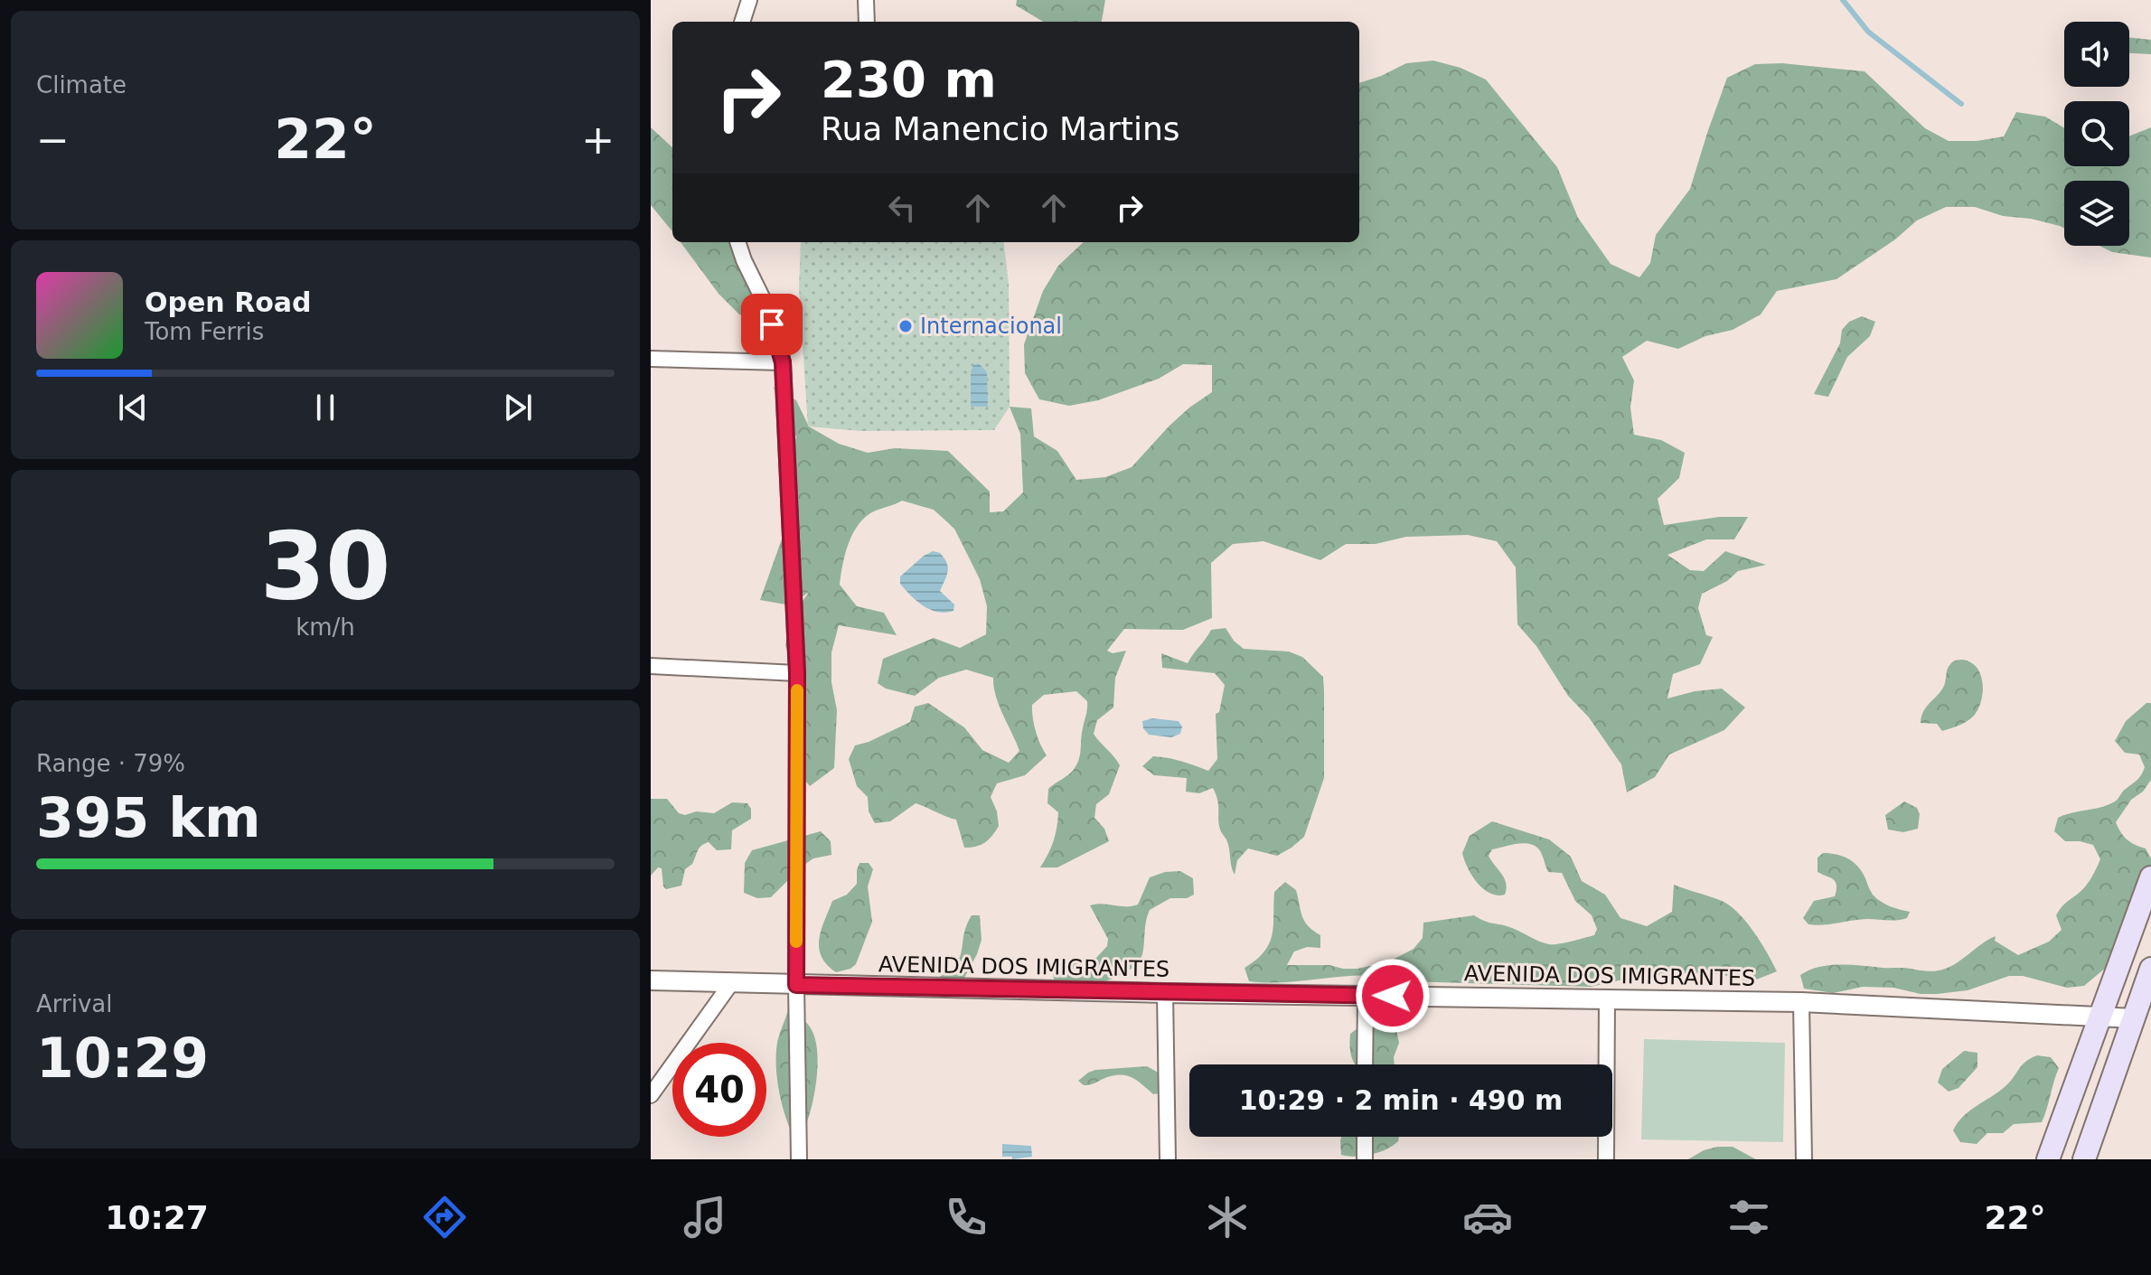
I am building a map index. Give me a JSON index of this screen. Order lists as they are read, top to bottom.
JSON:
{
  "streets": {
    "street": ["AVENIDA DOS IMIGRANTES"]
  },
  "places": ["Internacional"],
  "page": {
    "tile": [
      "Climate",
      ["30", "km/h"],
      ["Range · 79%", "395 km"],
      ["Arrival", "10:29"]
    ],
    "turn": ["230 m", "Rua Manencio Martins"],
    "heat": ["−", "22°", "+"],
    "song": ["Open Road", "Tom Ferris"],
    "limit": "40",
    "trip": "10:29 · 2 min · 490 m",
    "tabs": ["10:27", "22°"]
  }
}
